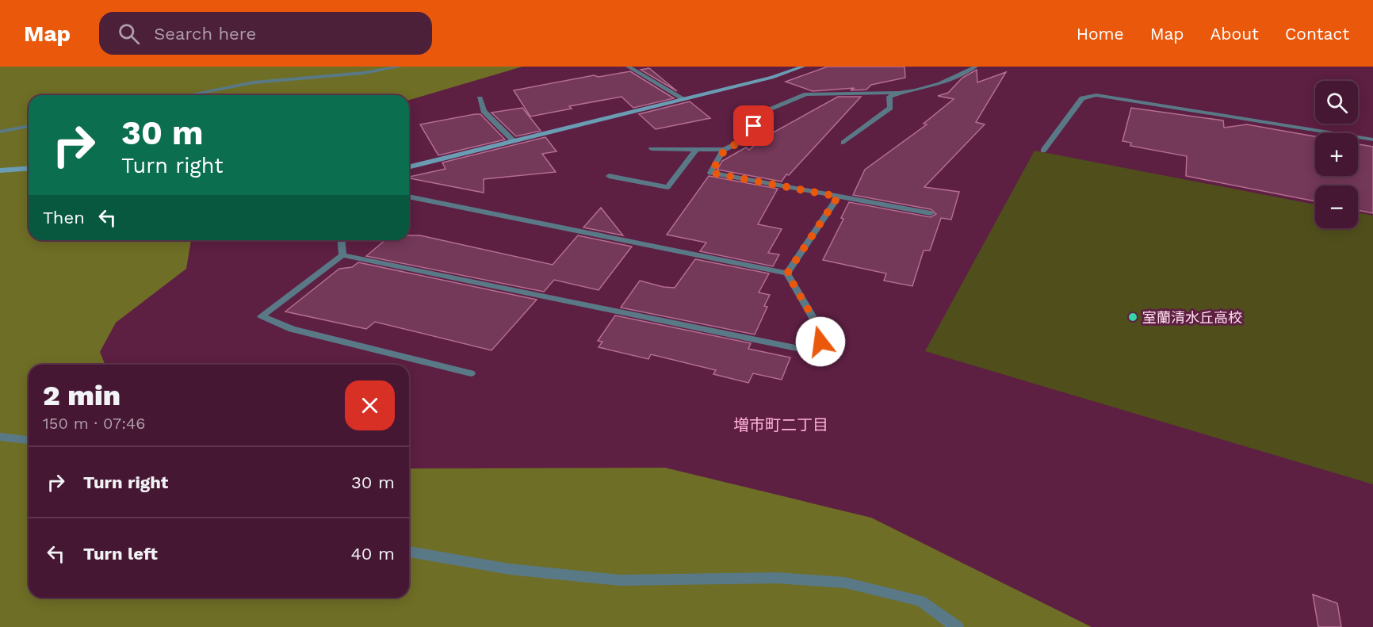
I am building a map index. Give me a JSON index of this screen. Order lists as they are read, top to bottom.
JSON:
{
  "districts": ["増市町二丁目"],
  "places": ["室蘭清水丘高校"],
  "page": {
    "header": "Map",
    "search": "Search here",
    "nav": [
      "Home",
      "Map",
      "About",
      "Contact"
    ],
    "map_buttons": ["+", "−"],
    "turn": ["30 m", "Turn right"],
    "then": "Then",
    "heading": ["2 min", "150 m · 07:46"],
    "list": [
      {
        "name": "Turn right",
        "value": "30 m"
      },
      {
        "name": "Turn left",
        "value": "40 m"
      }
    ]
  }
}
